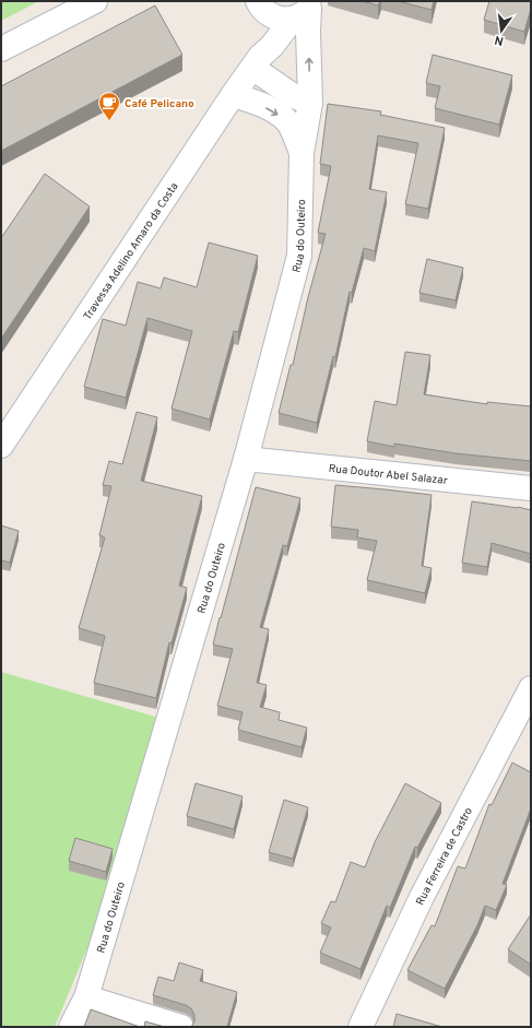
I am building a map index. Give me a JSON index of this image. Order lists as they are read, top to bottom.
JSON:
{
  "streets": {
    "street": [
      "Rua do Outeiro",
      "Travessa Adelino Amaro da Costa",
      "Rua Doutor Abel Salazar",
      "Rua Ferreira de Castro"
    ]
  },
  "crossings": [
    ["Rua do Outeiro", "Travessa Adelino Amaro da Costa"],
    ["Rua do Outeiro", "Rua Doutor Abel Salazar"]
  ],
  "places": {
    "cafe": ["Café Pelicano"]
  },
  "north": "bottom"
}
